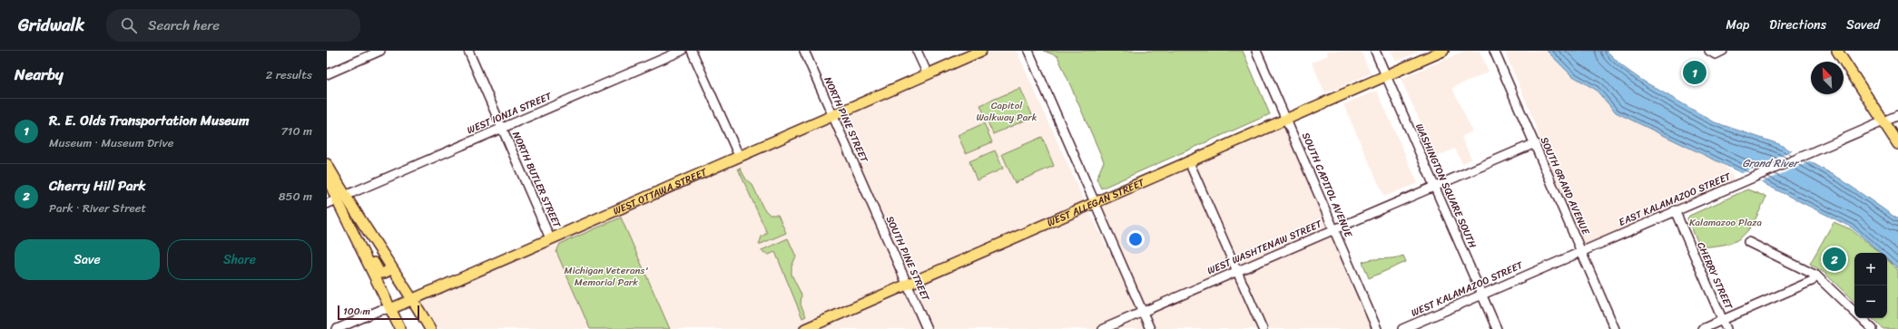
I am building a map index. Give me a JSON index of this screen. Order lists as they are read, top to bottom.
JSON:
{
  "streets": {
    "main road": ["WEST OTTAWA STREET", "WEST ALLEGAN STREET"],
    "street": [
      "WEST IONIA STREET",
      "NORTH PINE STREET",
      "NORTH BUTLER STREET",
      "SOUTH CAPITOL AVENUE",
      "WASHINGTON SQUARE SOUTH",
      "SOUTH GRAND AVENUE",
      "EAST KALAMAZOO STREET",
      "WEST WASHTENAW STREET",
      "SOUTH PINE STREET",
      "CHERRY STREET",
      "WEST KALAMAZOO STREET"
    ]
  },
  "crossings": [
    ["WEST IONIA STREET", "NORTH BUTLER STREET"],
    ["NORTH PINE STREET", "WEST OTTAWA STREET"],
    ["NORTH PINE STREET", "SOUTH PINE STREET"],
    ["NORTH BUTLER STREET", "WEST OTTAWA STREET"],
    ["SOUTH CAPITOL AVENUE", "WEST ALLEGAN STREET"],
    ["SOUTH CAPITOL AVENUE", "WEST WASHTENAW STREET"],
    ["WASHINGTON SQUARE SOUTH", "WEST ALLEGAN STREET"],
    ["WASHINGTON SQUARE SOUTH", "WEST WASHTENAW STREET"],
    ["WASHINGTON SQUARE SOUTH", "WEST KALAMAZOO STREET"],
    ["SOUTH GRAND AVENUE", "EAST KALAMAZOO STREET"],
    ["SOUTH GRAND AVENUE", "WEST WASHTENAW STREET"],
    ["EAST KALAMAZOO STREET", "CHERRY STREET"],
    ["EAST KALAMAZOO STREET", "WEST KALAMAZOO STREET"],
    ["WEST ALLEGAN STREET", "SOUTH PINE STREET"]
  ],
  "water": ["Grand River"],
  "parks": ["Capitol Walkway Park", "Kalamazoo Plaza", "Michigan Veterans' Memorial Park"],
  "scale_bar": "100 m",
  "north": "top left",
  "page": {
    "header": "Gridwalk",
    "search": "Search here",
    "nav": ["Map", "Directions", "Saved"],
    "heading": ["Nearby", "2 results"],
    "pins": ["1", "2"],
    "list": [
      {
        "mark": "1",
        "name": "R. E. Olds Transportation Museum",
        "note": "Museum · Museum Drive",
        "value": "710 m"
      },
      {
        "mark": "2",
        "name": "Cherry Hill Park",
        "note": "Park · River Street",
        "value": "850 m"
      }
    ],
    "buttons": ["Save", "Share"],
    "map_buttons": ["+", "−"],
    "scale": "100 m"
  }
}
